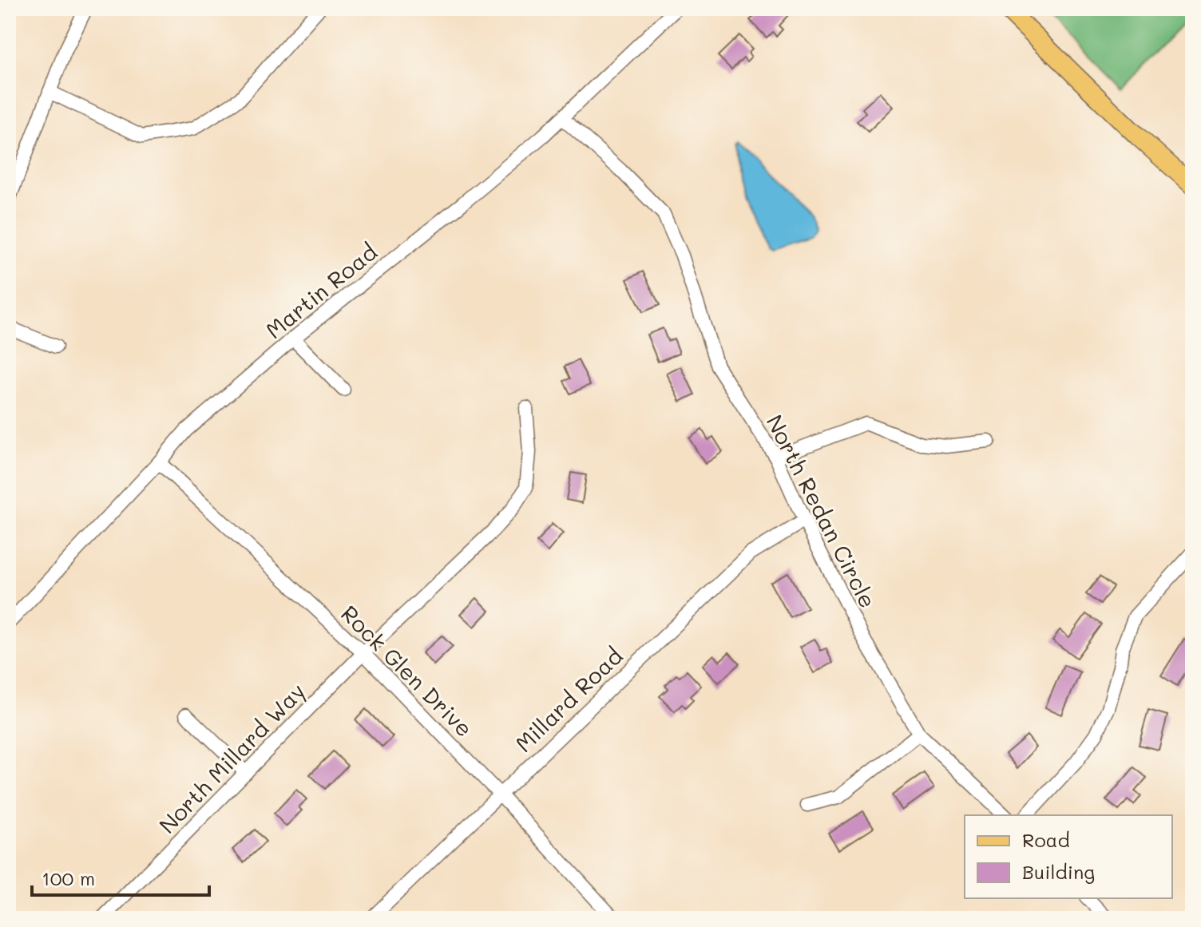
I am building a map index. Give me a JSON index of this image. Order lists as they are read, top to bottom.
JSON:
{
  "streets": {
    "street": [
      "Martin Road",
      "North Redan Circle",
      "Rock Glen Drive",
      "Millard Road",
      "North Millard Way"
    ]
  },
  "crossings": [
    ["Martin Road", "North Redan Circle"],
    ["Martin Road", "Rock Glen Drive"],
    ["North Redan Circle", "Millard Road"],
    ["Rock Glen Drive", "Millard Road"],
    ["Rock Glen Drive", "North Millard Way"]
  ],
  "legend": ["Road", "Building"],
  "scale_bar": "100 m"
}
